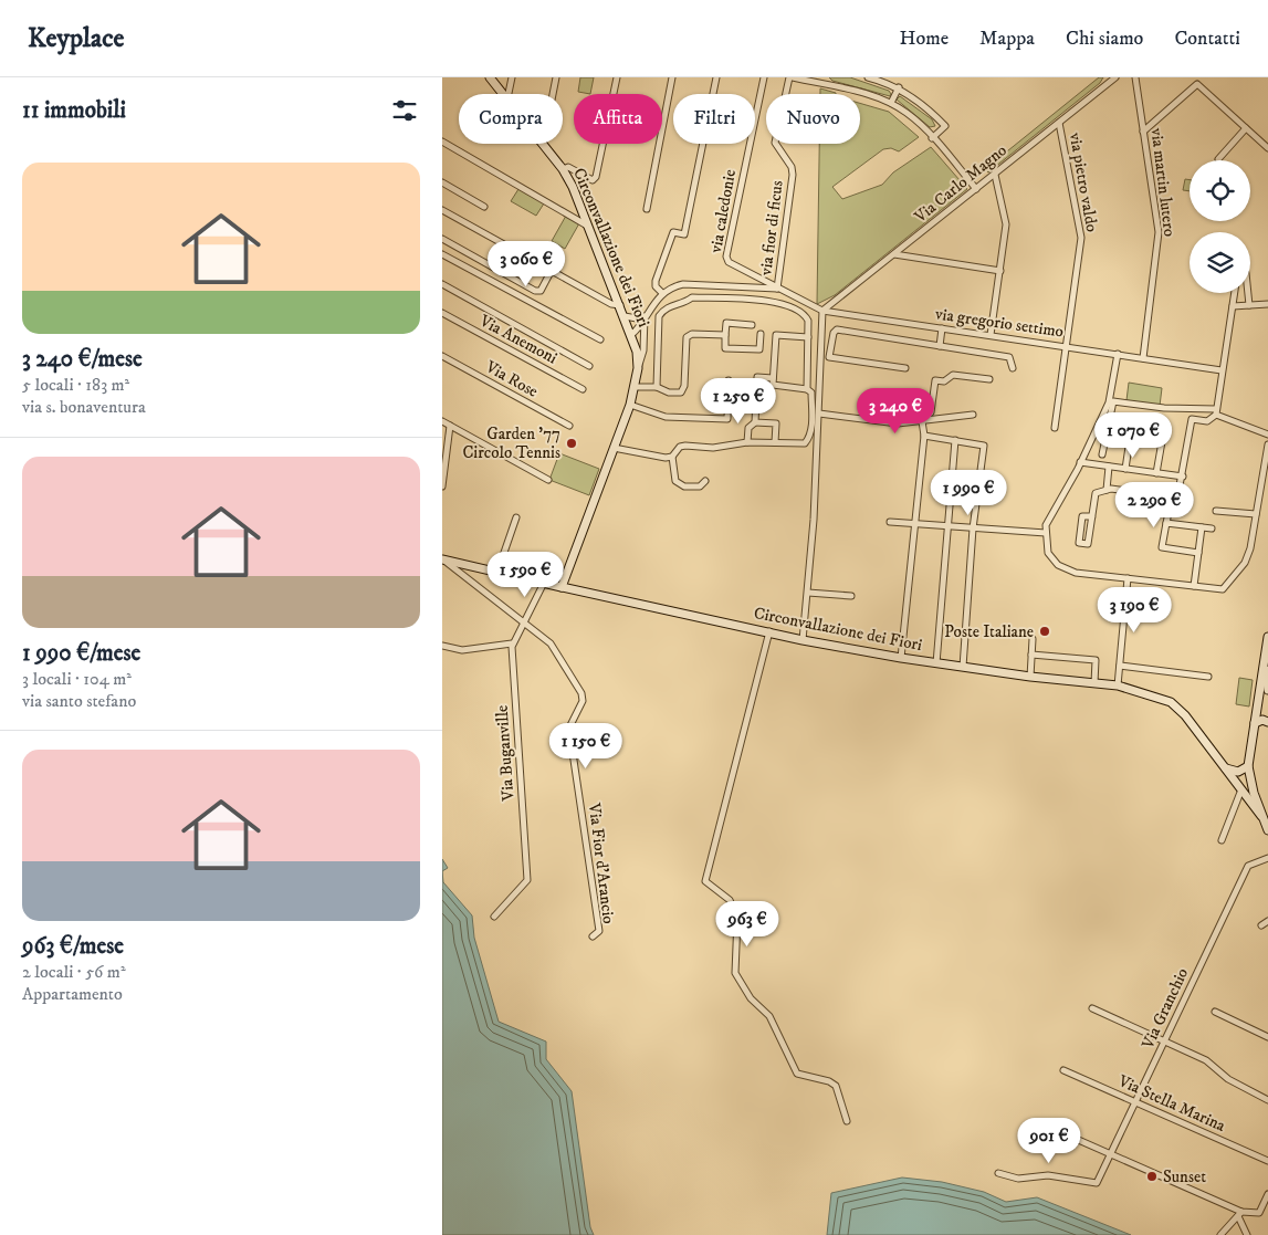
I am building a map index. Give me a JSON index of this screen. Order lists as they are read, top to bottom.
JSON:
{
  "streets": {
    "street": [
      "via pietro valdo",
      "via martin lutero",
      "Via Carlo Magno",
      "via caledonie",
      "via fior di ficus",
      "Circonvallazione dei Fiori",
      "via gregorio settimo",
      "Via Anemoni",
      "Via Rose",
      "Via Buganville",
      "Via Fior d'Arancio",
      "Via Granchio",
      "Via Stella Marina"
    ]
  },
  "crossings": [
    ["via pietro valdo", "Via Carlo Magno"],
    ["via pietro valdo", "via gregorio settimo"],
    ["via martin lutero", "via gregorio settimo"],
    ["Via Carlo Magno", "via gregorio settimo"],
    ["via caledonie", "via fior di ficus"],
    ["via caledonie", "via gregorio settimo"],
    ["via fior di ficus", "via gregorio settimo"],
    ["Via Granchio", "Via Stella Marina"]
  ],
  "places": ["Garden '77 Circolo Tennis", "Poste Italiane", "Sunset"],
  "page": {
    "header": "Keyplace",
    "nav": [
      "Home",
      "Mappa",
      "Chi siamo",
      "Contatti"
    ],
    "heading": "11 immobili",
    "chip": [
      "Compra",
      "Affitta",
      "Filtri",
      "Nuovo"
    ],
    "list": [
      {
        "name": "3 240 €/mese",
        "note": "5 locali · 183 m² · via s. bonaventura"
      },
      {
        "name": "1 990 €/mese",
        "note": "3 locali · 104 m² · via santo stefano"
      },
      {
        "name": "963 €/mese",
        "note": "2 locali · 56 m² · Appartamento"
      }
    ],
    "price": [
      "3 060 €",
      "1 250 €",
      "3 240 €",
      "1 070 €",
      "1 990 €",
      "2 290 €",
      "1 590 €",
      "3 190 €",
      "1 150 €",
      "963 €",
      "901 €"
    ]
  }
}
